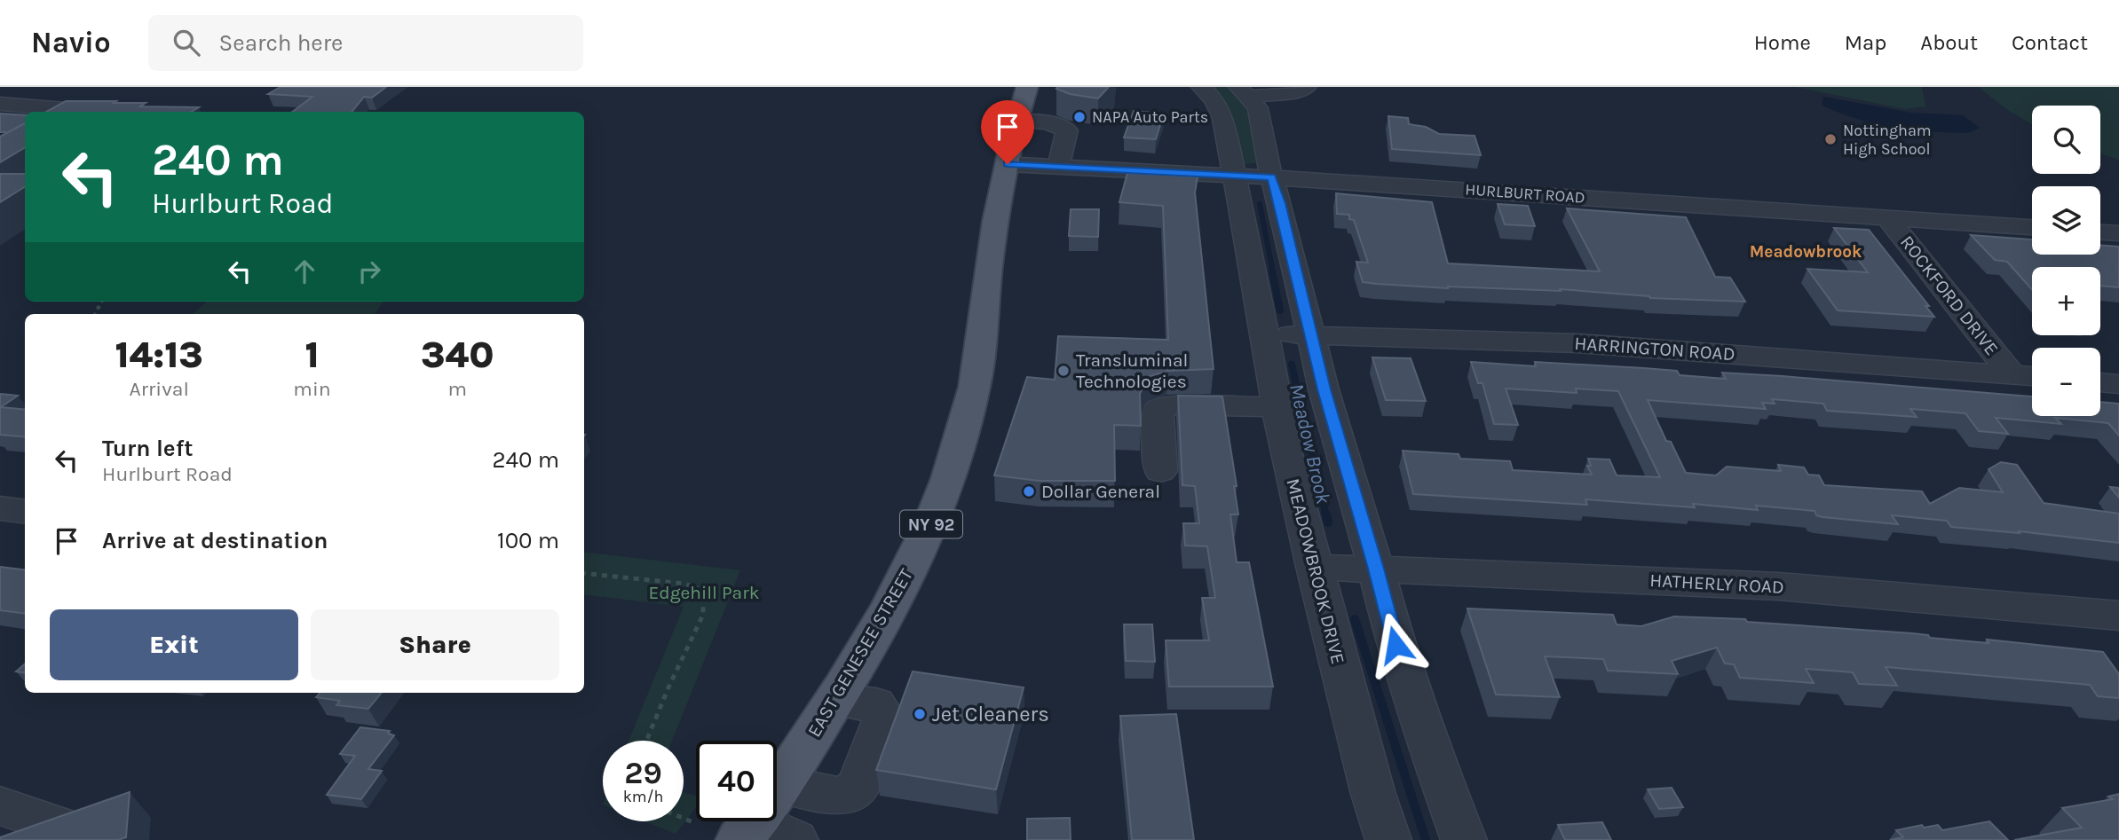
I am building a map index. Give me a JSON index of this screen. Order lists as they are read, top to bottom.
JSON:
{
  "streets": {
    "main road": ["NY 92", "EAST GENESEE STREET"],
    "street": [
      "HURLBURT ROAD",
      "ROCKFORD DRIVE",
      "HARRINGTON ROAD",
      "MEADOWBROOK DRIVE",
      "HATHERLY ROAD"
    ]
  },
  "crossings": [
    ["HURLBURT ROAD", "ROCKFORD DRIVE"],
    ["HURLBURT ROAD", "MEADOWBROOK DRIVE"],
    ["HURLBURT ROAD", "EAST GENESEE STREET"],
    ["ROCKFORD DRIVE", "HARRINGTON ROAD"],
    ["HARRINGTON ROAD", "MEADOWBROOK DRIVE"],
    ["MEADOWBROOK DRIVE", "HATHERLY ROAD"]
  ],
  "districts": ["Meadowbrook"],
  "water": ["Meadow Brook"],
  "parks": ["Edgehill Park"],
  "places": [
    "NAPA Auto Parts",
    "Nottingham High School",
    "Transluminal Technologies",
    "Dollar General",
    "Jet Cleaners"
  ],
  "page": {
    "header": "Navio",
    "search": "Search here",
    "nav": [
      "Home",
      "Map",
      "About",
      "Contact"
    ],
    "map_buttons": ["+", "−"],
    "turn": ["240 m", "Hurlburt Road"],
    "eta": [
      "14:13",
      "Arrival",
      "1",
      "min",
      "340",
      "m"
    ],
    "list": [
      {
        "name": "Turn left",
        "note": "Hurlburt Road",
        "value": "240 m"
      },
      {
        "name": "Arrive at destination",
        "value": "100 m"
      }
    ],
    "buttons": ["Exit", "Share"],
    "speed": "29 km/h",
    "limit": "40"
  }
}
